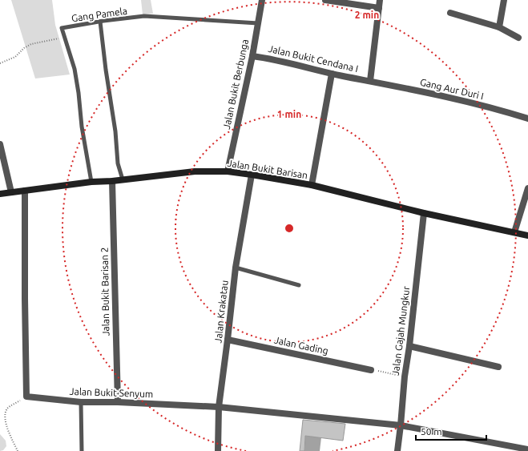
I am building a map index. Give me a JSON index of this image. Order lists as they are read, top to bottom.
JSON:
{
  "streets": {
    "main road": ["Jalan Bukit Barisan"],
    "street": [
      "Jalan Bukit Cendana I",
      "Jalan Bukit Berbunga",
      "Gang Aur Duri I",
      "Jalan Bukit Barisan 2",
      "Jalan Krakatau",
      "Jalan Gajah Mungkur",
      "Jalan Gading",
      "Jalan Bukit Senyum"
    ],
    "lane": ["Gang Pamela"]
  },
  "crossings": [
    ["Gang Pamela", "Jalan Bukit Berbunga"],
    ["Jalan Bukit Cendana I", "Jalan Bukit Berbunga"],
    ["Jalan Bukit Cendana I", "Gang Aur Duri I"],
    ["Jalan Bukit Berbunga", "Jalan Bukit Barisan"],
    ["Jalan Bukit Barisan", "Jalan Bukit Barisan 2"],
    ["Jalan Bukit Barisan", "Jalan Krakatau"],
    ["Jalan Bukit Barisan", "Jalan Gajah Mungkur"],
    ["Jalan Bukit Barisan 2", "Jalan Bukit Senyum"],
    ["Jalan Krakatau", "Jalan Gading"],
    ["Jalan Krakatau", "Jalan Bukit Senyum"],
    ["Jalan Gajah Mungkur", "Jalan Bukit Senyum"]
  ],
  "scale_bar": "50 m",
  "rings": ["2 min", "1 min"]
}
